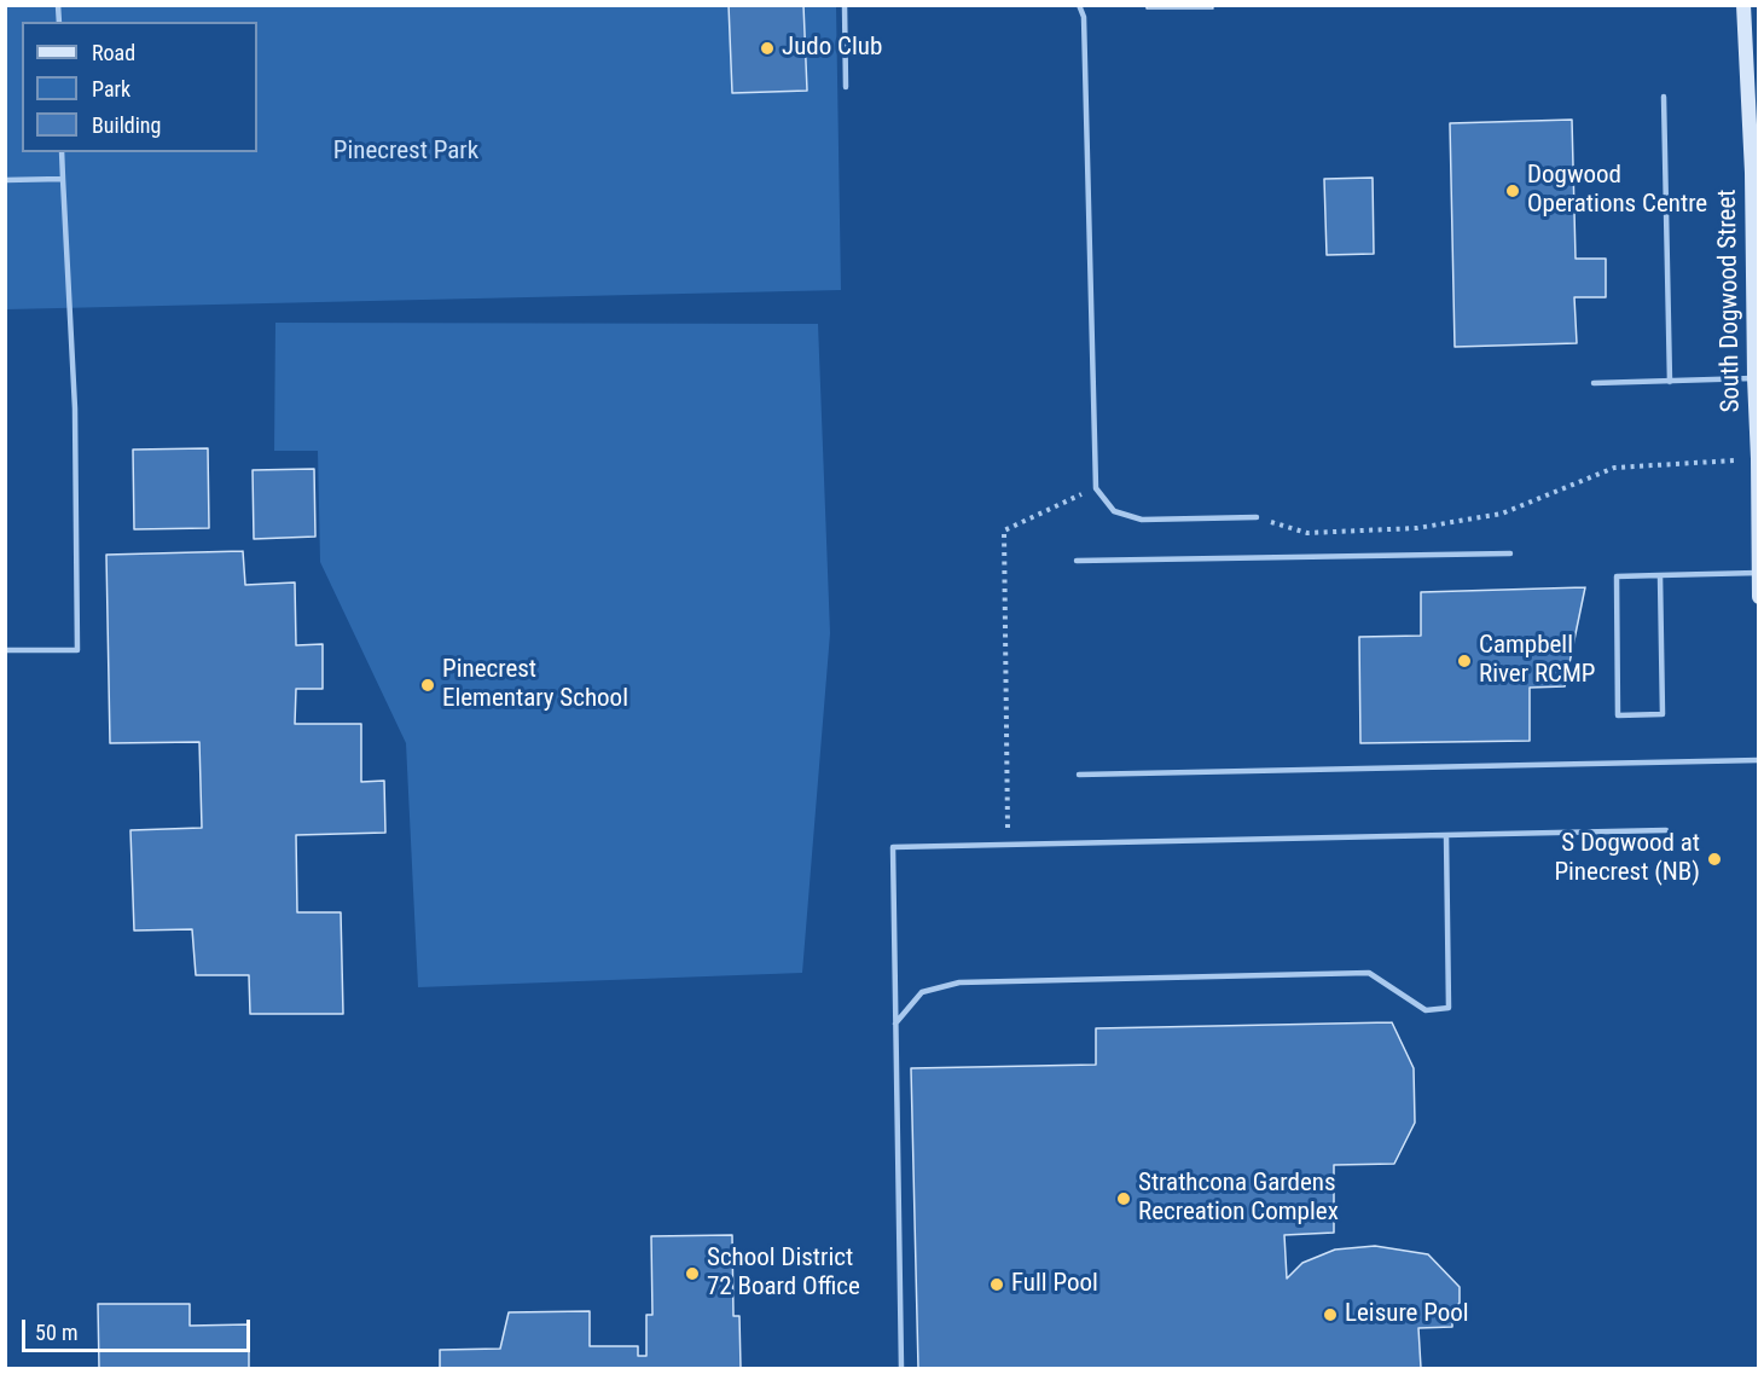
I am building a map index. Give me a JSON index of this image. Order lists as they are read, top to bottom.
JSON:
{
  "streets": {
    "main road": ["South Dogwood Street"]
  },
  "parks": ["Pinecrest Park"],
  "places": [
    "Judo Club",
    "Dogwood Operations Centre",
    "Campbell River RCMP",
    "Pinecrest Elementary School",
    "S Dogwood at Pinecrest (NB)",
    "Strathcona Gardens Recreation Complex",
    "School District 72 Board Office",
    "Full Pool",
    "Leisure Pool"
  ],
  "legend": ["Road", "Park", "Building"],
  "scale_bar": "50 m"
}
